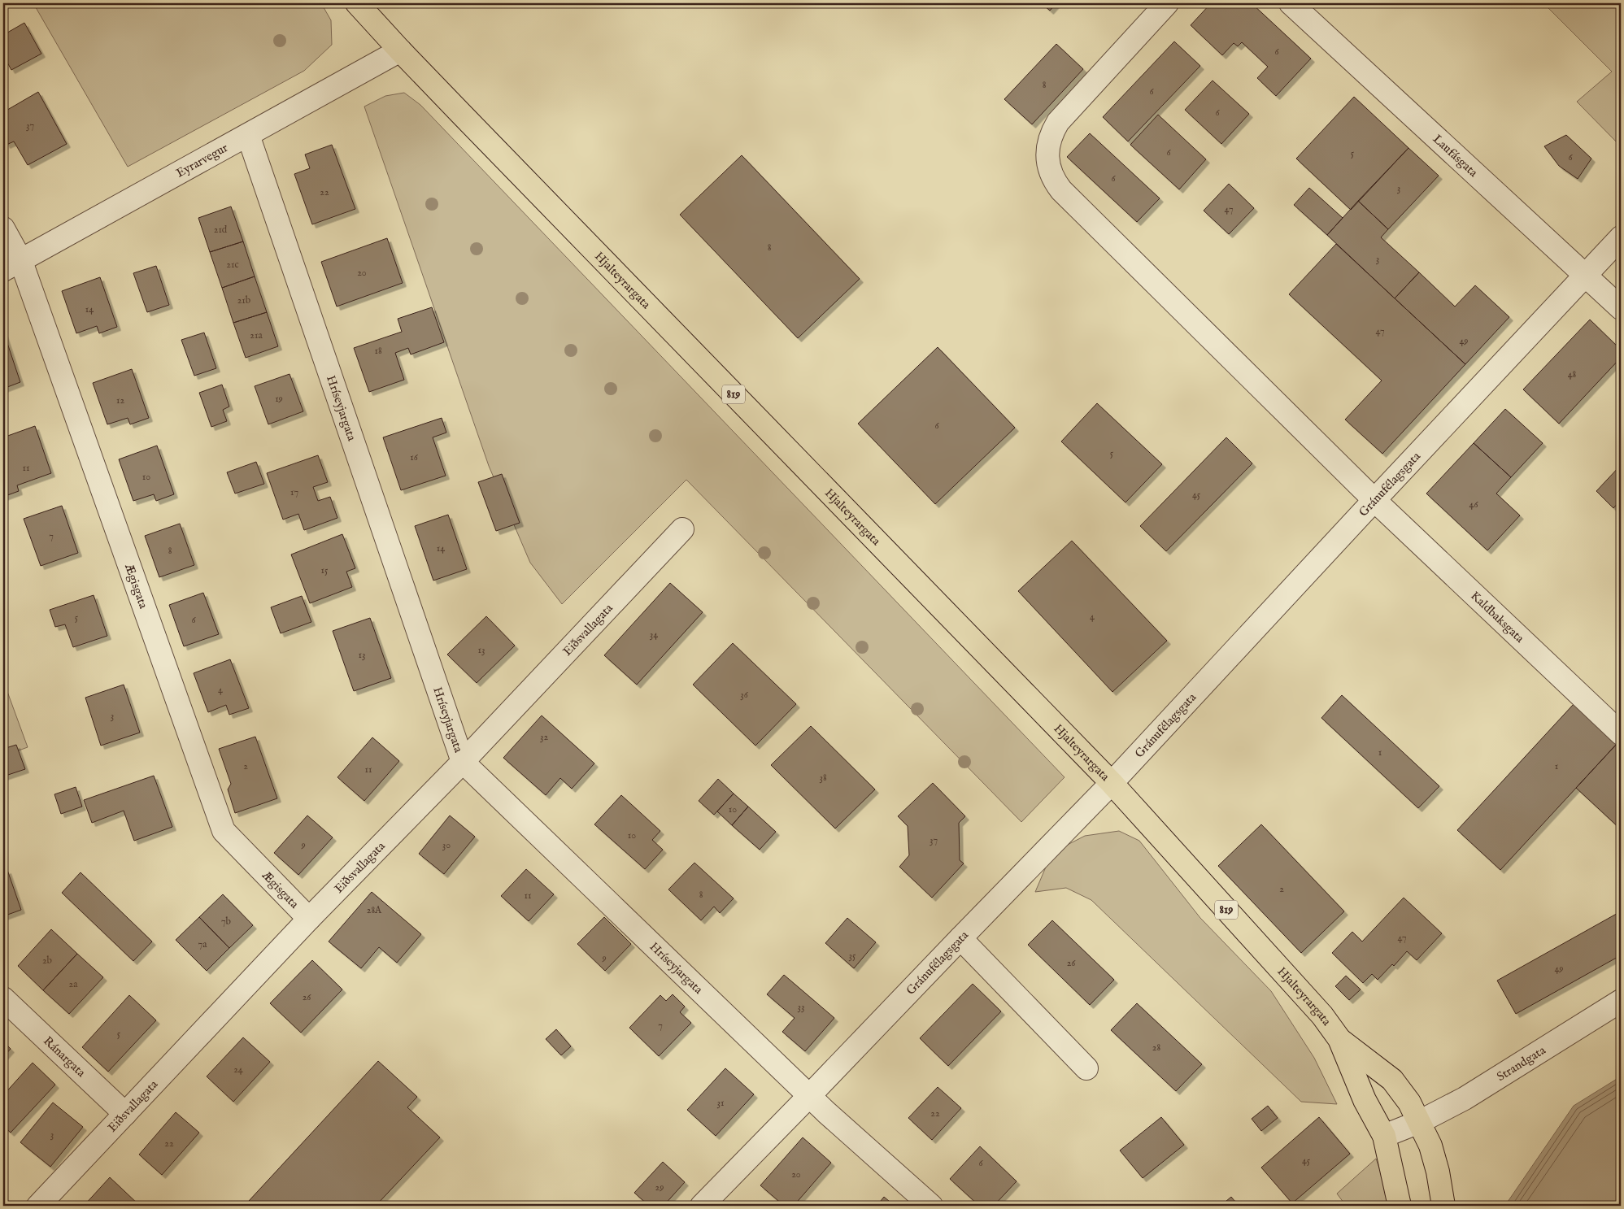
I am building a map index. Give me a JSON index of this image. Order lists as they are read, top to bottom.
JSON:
{
  "streets": {
    "main road": ["Hjalteyrargata", "819"],
    "street": [
      "Laufásgata",
      "Eyrarvegur",
      "Hríseyjargata",
      "Gránufélagsgata",
      "Ægisgata",
      "Kaldbaksgata",
      "Eiðsvallagata",
      "Ránargata",
      "Strandgata"
    ]
  },
  "crossings": [
    ["Laufásgata", "Gránufélagsgata"],
    ["Eyrarvegur", "Hjalteyrargata"],
    ["Eyrarvegur", "Hríseyjargata"],
    ["Eyrarvegur", "Ægisgata"],
    ["Hjalteyrargata", "Gránufélagsgata"],
    ["Hjalteyrargata", "Strandgata"],
    ["Hríseyjargata", "Gránufélagsgata"],
    ["Hríseyjargata", "Eiðsvallagata"],
    ["Gránufélagsgata", "Kaldbaksgata"],
    ["Ægisgata", "Eiðsvallagata"],
    ["Eiðsvallagata", "Ránargata"]
  ],
  "house_numbers": [
    "6",
    "8",
    "6",
    "6",
    "37",
    "6",
    "5",
    "6",
    "6",
    "3",
    "22",
    "47",
    "21d",
    "8",
    "3",
    "21c",
    "20",
    "21b",
    "14",
    "47",
    "21a",
    "49",
    "18",
    "48",
    "19",
    "12",
    "6",
    "5",
    "16",
    "11",
    "10",
    "17",
    "45",
    "46",
    "7",
    "14",
    "8",
    "15",
    "4",
    "5",
    "6",
    "34",
    "13",
    "13",
    "4",
    "36",
    "3",
    "32",
    "1",
    "2",
    "1",
    "11",
    "38",
    "10",
    "10",
    "37",
    "9",
    "30",
    "2",
    "8",
    "11",
    "28A",
    "7b",
    "47",
    "7a",
    "35",
    "9",
    "2b",
    "26",
    "49",
    "2a",
    "26",
    "33",
    "7",
    "5",
    "28",
    "24",
    "31",
    "22",
    "3",
    "22",
    "45",
    "6",
    "20",
    "29"
  ]
}
